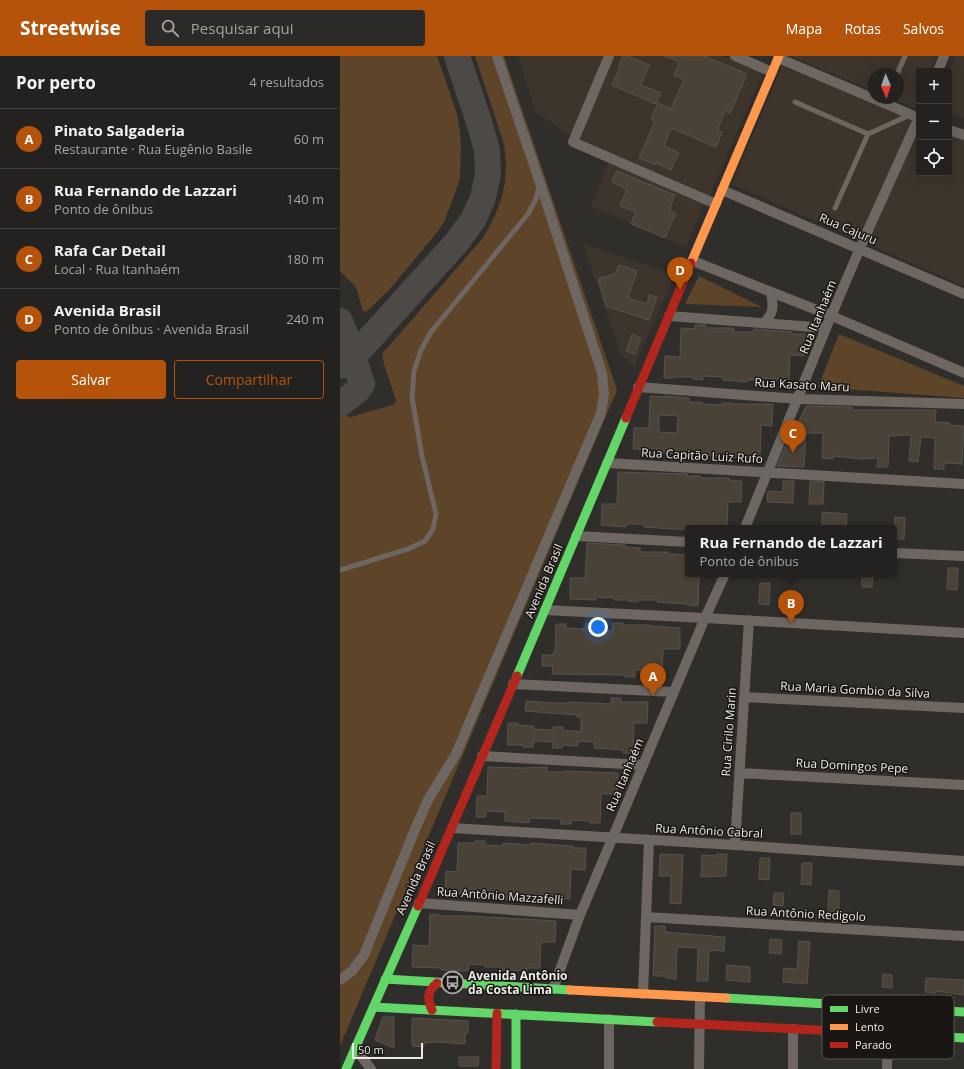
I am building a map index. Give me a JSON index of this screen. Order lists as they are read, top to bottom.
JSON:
{
  "streets": {
    "street": [
      "Rua Cajuru",
      "Rua Itanhaém",
      "Rua Kasato Maru",
      "Rua Capitão Luiz Rufo",
      "Avenida Brasil",
      "Rua Maria Gombio da Silva",
      "Rua Cirilo Marin",
      "Rua Domingos Pepe",
      "Rua Antônio Cabral",
      "Rua Antônio Mazzafelli",
      "Rua Antônio Redigolo"
    ]
  },
  "crossings": [
    ["Rua Cajuru", "Rua Itanhaém"],
    ["Rua Cajuru", "Avenida Brasil"],
    ["Rua Itanhaém", "Rua Kasato Maru"],
    ["Rua Itanhaém", "Rua Capitão Luiz Rufo"],
    ["Rua Itanhaém", "Rua Antônio Cabral"],
    ["Rua Itanhaém", "Rua Antônio Mazzafelli"],
    ["Rua Kasato Maru", "Avenida Brasil"],
    ["Rua Capitão Luiz Rufo", "Avenida Brasil"],
    ["Avenida Brasil", "Rua Antônio Cabral"],
    ["Avenida Brasil", "Rua Antônio Mazzafelli"],
    ["Rua Maria Gombio da Silva", "Rua Cirilo Marin"],
    ["Rua Cirilo Marin", "Rua Domingos Pepe"],
    ["Rua Cirilo Marin", "Rua Antônio Cabral"]
  ],
  "places": {
    "bus stop": ["Avenida Antônio da Costa Lima"]
  },
  "legend": ["Livre", "Lento", "Parado"],
  "scale_bar": "50 m",
  "north": "bottom",
  "page": {
    "header": "Streetwise",
    "search": "Pesquisar aqui",
    "nav": ["Mapa", "Rotas", "Salvos"],
    "heading": ["Por perto", "4 resultados"],
    "map_buttons": ["+", "−"],
    "list": [
      {
        "mark": "A",
        "name": "Pinato Salgaderia",
        "note": "Restaurante · Rua Eugênio Basile",
        "value": "60 m"
      },
      {
        "mark": "B",
        "name": "Rua Fernando de Lazzari",
        "note": "Ponto de ônibus",
        "value": "140 m"
      },
      {
        "mark": "C",
        "name": "Rafa Car Detail",
        "note": "Local · Rua Itanhaém",
        "value": "180 m"
      },
      {
        "mark": "D",
        "name": "Avenida Brasil",
        "note": "Ponto de ônibus · Avenida Brasil",
        "value": "240 m"
      }
    ],
    "pins": [
      "D",
      "C",
      "B",
      "A"
    ],
    "buttons": ["Salvar", "Compartilhar"],
    "popup": ["Rua Fernando de Lazzari", "Ponto de ônibus"],
    "scale": "50 m"
  }
}
